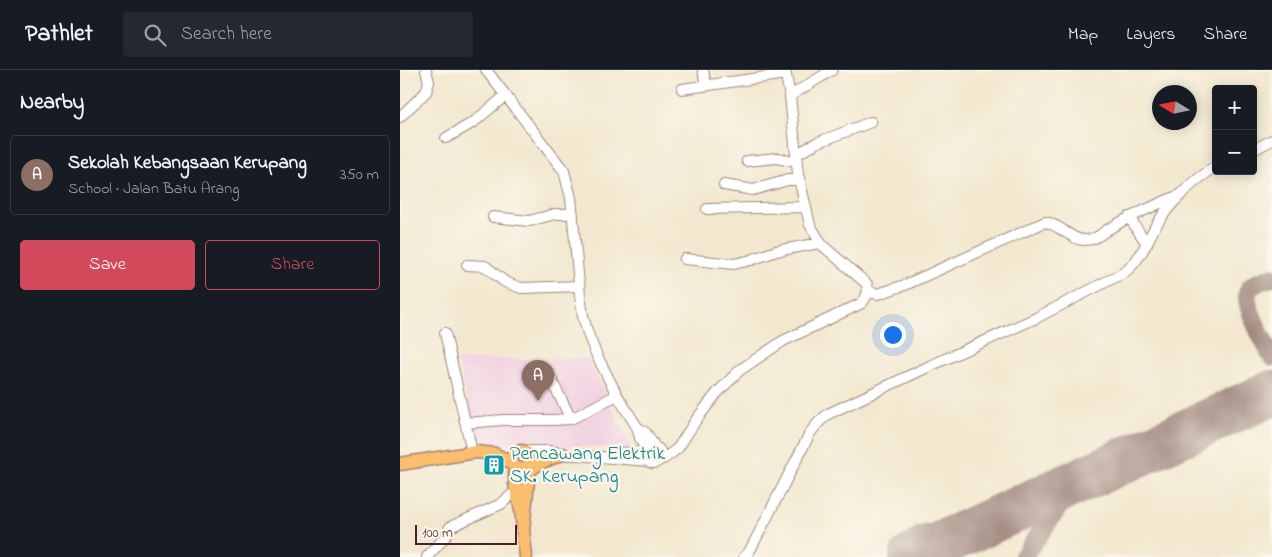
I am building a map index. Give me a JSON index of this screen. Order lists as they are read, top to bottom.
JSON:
{
  "places": {
    "building": ["Pencawang Elektrik SK. Kerupang"]
  },
  "scale_bar": "100 m",
  "north": "left",
  "page": {
    "header": "Pathlet",
    "search": "Search here",
    "nav": ["Map", "Layers", "Share"],
    "heading": "Nearby",
    "map_buttons": ["+", "−"],
    "list": [
      {
        "mark": "A",
        "name": "Sekolah Kebangsaan Kerupang",
        "note": "School · Jalan Batu Arang",
        "value": "350 m"
      }
    ],
    "buttons": ["Save", "Share"],
    "pins": "A",
    "scale": "100 m"
  }
}
